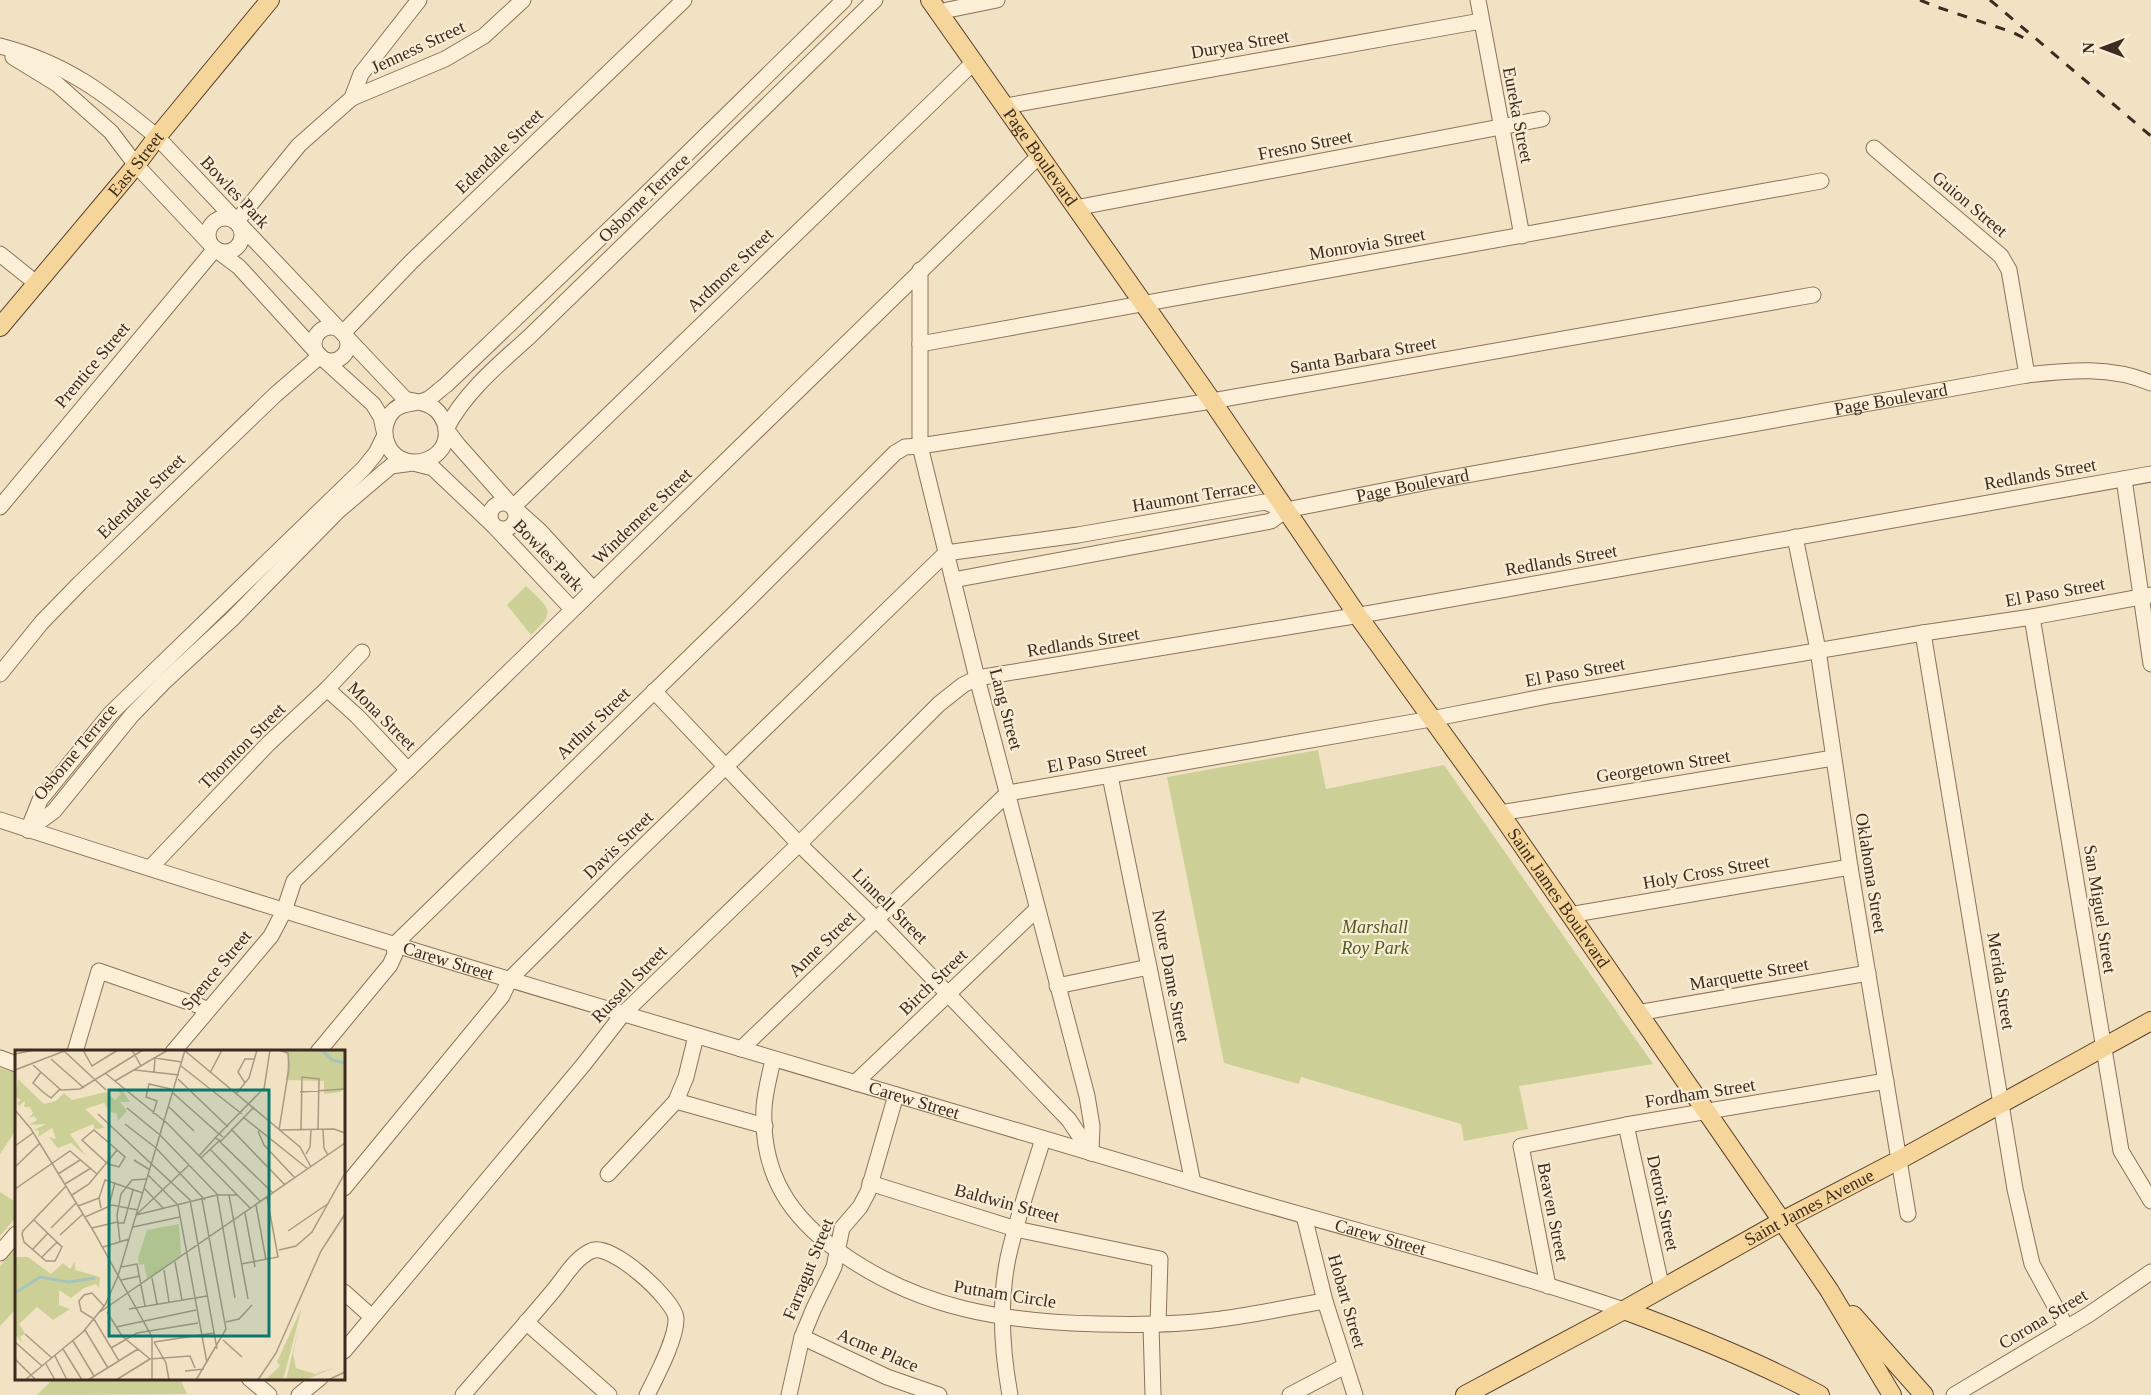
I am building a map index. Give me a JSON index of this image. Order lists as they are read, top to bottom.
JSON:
{
  "streets": {
    "main road": [
      "Page Boulevard",
      "East Street",
      "Saint James Boulevard",
      "Carew Street",
      "Saint James Avenue"
    ],
    "street": [
      "Duryea Street",
      "Jenness Street",
      "Eureka Street",
      "Fresno Street",
      "Edendale Street",
      "Bowles Park",
      "Osborne Terrace",
      "Guion Street",
      "Monrovia Street",
      "Ardmore Street",
      "Santa Barbara Street",
      "Prentice Street",
      "Redlands Street",
      "Haumont Terrace",
      "Windemere Street",
      "El Paso Street",
      "Lang Street",
      "Mona Street",
      "Arthur Street",
      "Thornton Street",
      "Georgetown Street",
      "Davis Street",
      "Holy Cross Street",
      "Oklahoma Street",
      "Linnell Street",
      "San Miguel Street",
      "Anne Street",
      "Spence Street",
      "Marquette Street",
      "Notre Dame Street",
      "Merida Street",
      "Birch Street",
      "Russell Street",
      "Fordham Street",
      "Baldwin Street",
      "Detroit Street",
      "Beaven Street",
      "Farragut Street",
      "Putnam Circle",
      "Hobart Street",
      "Corona Street",
      "Acme Place"
    ]
  },
  "crossings": [
    ["Duryea Street", "Eureka Street"],
    ["Duryea Street", "Page Boulevard"],
    ["Eureka Street", "Fresno Street"],
    ["Eureka Street", "Monrovia Street"],
    ["Fresno Street", "Page Boulevard"],
    ["Edendale Street", "Bowles Park"],
    ["Page Boulevard", "Guion Street"],
    ["Page Boulevard", "Monrovia Street"],
    ["Page Boulevard", "Ardmore Street"],
    ["Page Boulevard", "Santa Barbara Street"],
    ["Page Boulevard", "Haumont Terrace"],
    ["Page Boulevard", "Windemere Street"],
    ["Page Boulevard", "Saint James Boulevard"],
    ["East Street", "Bowles Park"],
    ["Bowles Park", "Osborne Terrace"],
    ["Bowles Park", "Ardmore Street"],
    ["Bowles Park", "Prentice Street"],
    ["Bowles Park", "Windemere Street"],
    ["Osborne Terrace", "Carew Street"],
    ["Monrovia Street", "Lang Street"],
    ["Santa Barbara Street", "Lang Street"],
    ["Santa Barbara Street", "Arthur Street"],
    ["Redlands Street", "Lang Street"],
    ["Redlands Street", "Oklahoma Street"],
    ["Redlands Street", "Saint James Boulevard"],
    ["Redlands Street", "Russell Street"],
    ["Haumont Terrace", "Lang Street"],
    ["Haumont Terrace", "Davis Street"],
    ["Haumont Terrace", "Saint James Boulevard"],
    ["Windemere Street", "Lang Street"],
    ["Windemere Street", "Mona Street"],
    ["Windemere Street", "Carew Street"],
    ["Windemere Street", "Spence Street"],
    ["El Paso Street", "Lang Street"],
    ["El Paso Street", "Oklahoma Street"],
    ["El Paso Street", "Saint James Boulevard"],
    ["El Paso Street", "San Miguel Street"],
    ["El Paso Street", "Anne Street"],
    ["El Paso Street", "Notre Dame Street"],
    ["El Paso Street", "Merida Street"],
    ["Lang Street", "Arthur Street"],
    ["Lang Street", "Davis Street"],
    ["Lang Street", "Linnell Street"],
    ["Lang Street", "Anne Street"],
    ["Lang Street", "Carew Street"],
    ["Lang Street", "Birch Street"],
    ["Lang Street", "Russell Street"],
    ["Mona Street", "Thornton Street"],
    ["Arthur Street", "Linnell Street"],
    ["Arthur Street", "Carew Street"],
    ["Thornton Street", "Carew Street"],
    ["Georgetown Street", "Oklahoma Street"],
    ["Georgetown Street", "Saint James Boulevard"],
    ["Davis Street", "Linnell Street"],
    ["Davis Street", "Carew Street"],
    ["Holy Cross Street", "Oklahoma Street"],
    ["Holy Cross Street", "Saint James Boulevard"],
    ["Oklahoma Street", "Marquette Street"],
    ["Oklahoma Street", "Fordham Street"],
    ["Oklahoma Street", "Saint James Avenue"],
    ["Saint James Boulevard", "Marquette Street"],
    ["Saint James Boulevard", "Fordham Street"],
    ["Saint James Boulevard", "Saint James Avenue"],
    ["Linnell Street", "Anne Street"],
    ["Linnell Street", "Carew Street"],
    ["Linnell Street", "Birch Street"],
    ["Linnell Street", "Russell Street"],
    ["San Miguel Street", "Saint James Avenue"],
    ["Anne Street", "Carew Street"],
    ["Carew Street", "Spence Street"],
    ["Carew Street", "Notre Dame Street"],
    ["Carew Street", "Birch Street"],
    ["Carew Street", "Russell Street"],
    ["Carew Street", "Saint James Avenue"],
    ["Carew Street", "Beaven Street"],
    ["Carew Street", "Farragut Street"],
    ["Carew Street", "Putnam Circle"],
    ["Carew Street", "Hobart Street"],
    ["Merida Street", "Saint James Avenue"],
    ["Merida Street", "Corona Street"],
    ["Fordham Street", "Detroit Street"],
    ["Fordham Street", "Beaven Street"],
    ["Baldwin Street", "Farragut Street"],
    ["Baldwin Street", "Putnam Circle"],
    ["Detroit Street", "Saint James Avenue"],
    ["Farragut Street", "Putnam Circle"],
    ["Farragut Street", "Acme Place"],
    ["Putnam Circle", "Hobart Street"]
  ],
  "parks": ["Marshall Roy Park"],
  "north": "left"
}
